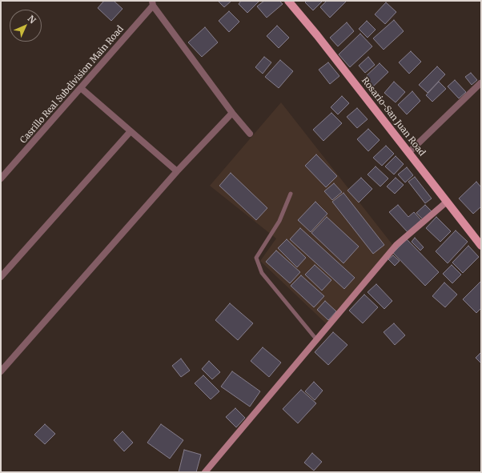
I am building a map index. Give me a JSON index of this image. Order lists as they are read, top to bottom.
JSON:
{
  "streets": {
    "main road": ["Rosario-San Juan Road"],
    "street": ["Casrillo Real Subdivision Main Road"]
  },
  "north": "top right"
}
